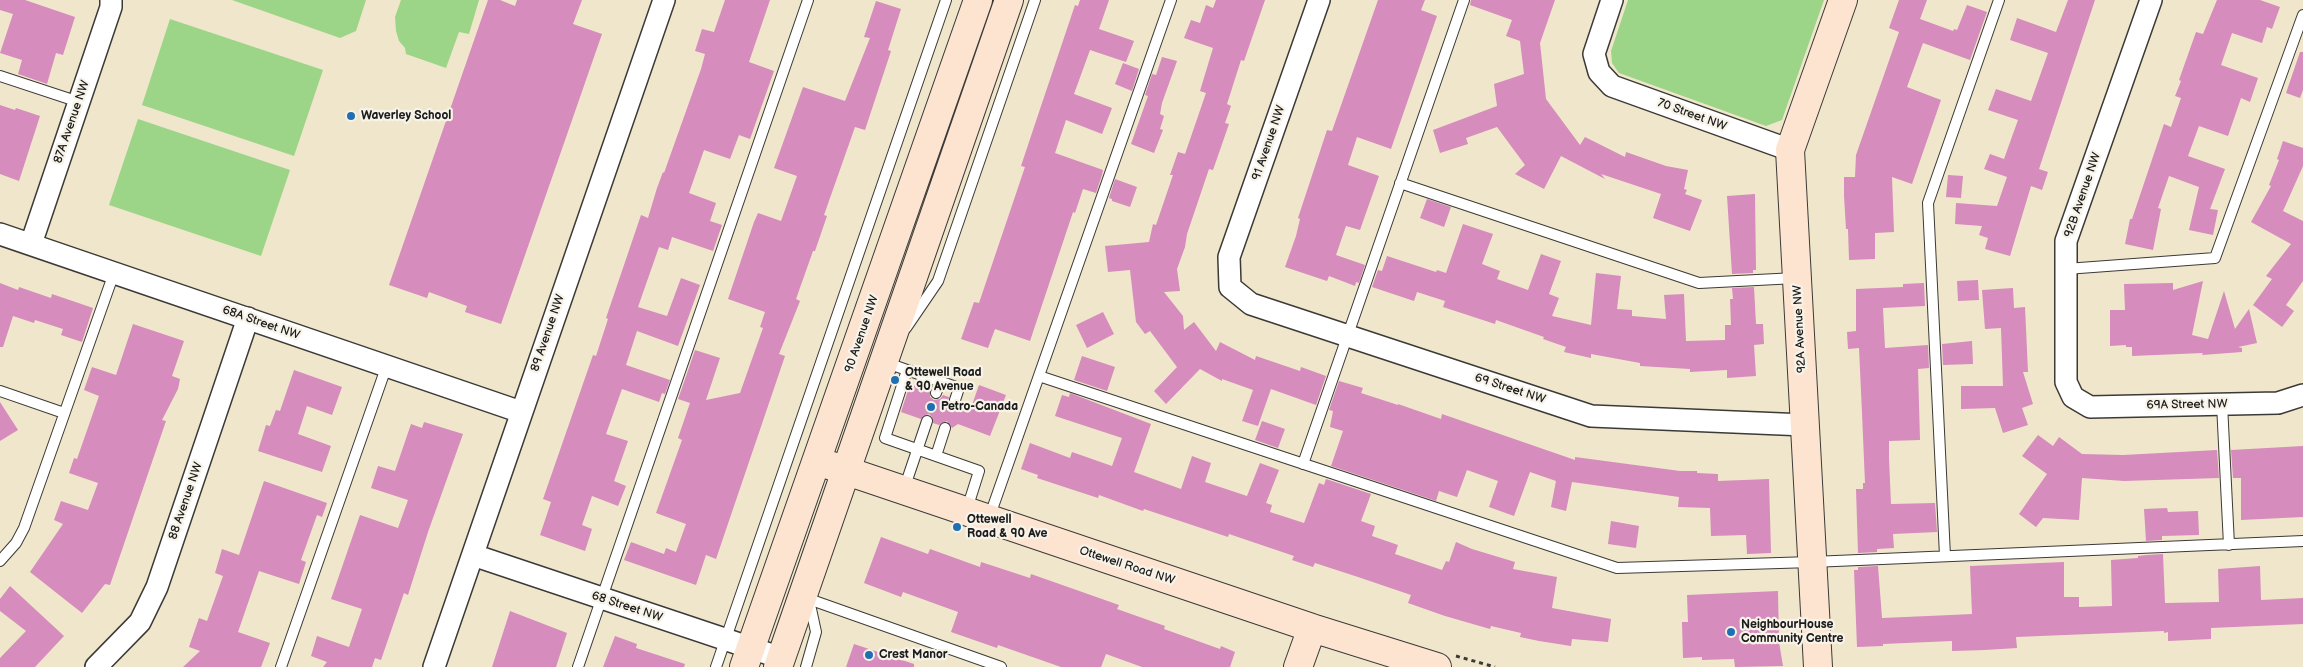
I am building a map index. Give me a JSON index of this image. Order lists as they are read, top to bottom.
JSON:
{
  "streets": {
    "main road": ["92A Avenue NW", "90 Avenue NW", "Ottewell Road NW"],
    "street": [
      "70 Street NW",
      "87A Avenue NW",
      "91 Avenue NW",
      "92B Avenue NW",
      "68A Street NW",
      "89 Avenue NW",
      "69 Street NW",
      "69A Street NW",
      "88 Avenue NW",
      "68 Street NW"
    ]
  },
  "crossings": [
    ["70 Street NW", "92A Avenue NW"],
    ["87A Avenue NW", "68A Street NW"],
    ["91 Avenue NW", "69 Street NW"],
    ["92B Avenue NW", "69A Street NW"],
    ["68A Street NW", "89 Avenue NW"],
    ["68A Street NW", "88 Avenue NW"],
    ["92A Avenue NW", "69 Street NW"],
    ["89 Avenue NW", "68 Street NW"],
    ["90 Avenue NW", "Ottewell Road NW"],
    ["90 Avenue NW", "68 Street NW"]
  ],
  "places": [
    "Waverley School",
    "Ottewell Road & 90 Avenue",
    "Petro-Canada",
    "Ottewell Road & 90 Ave",
    "NeighbourHouse Community Centre",
    "Crest Manor"
  ]
}
